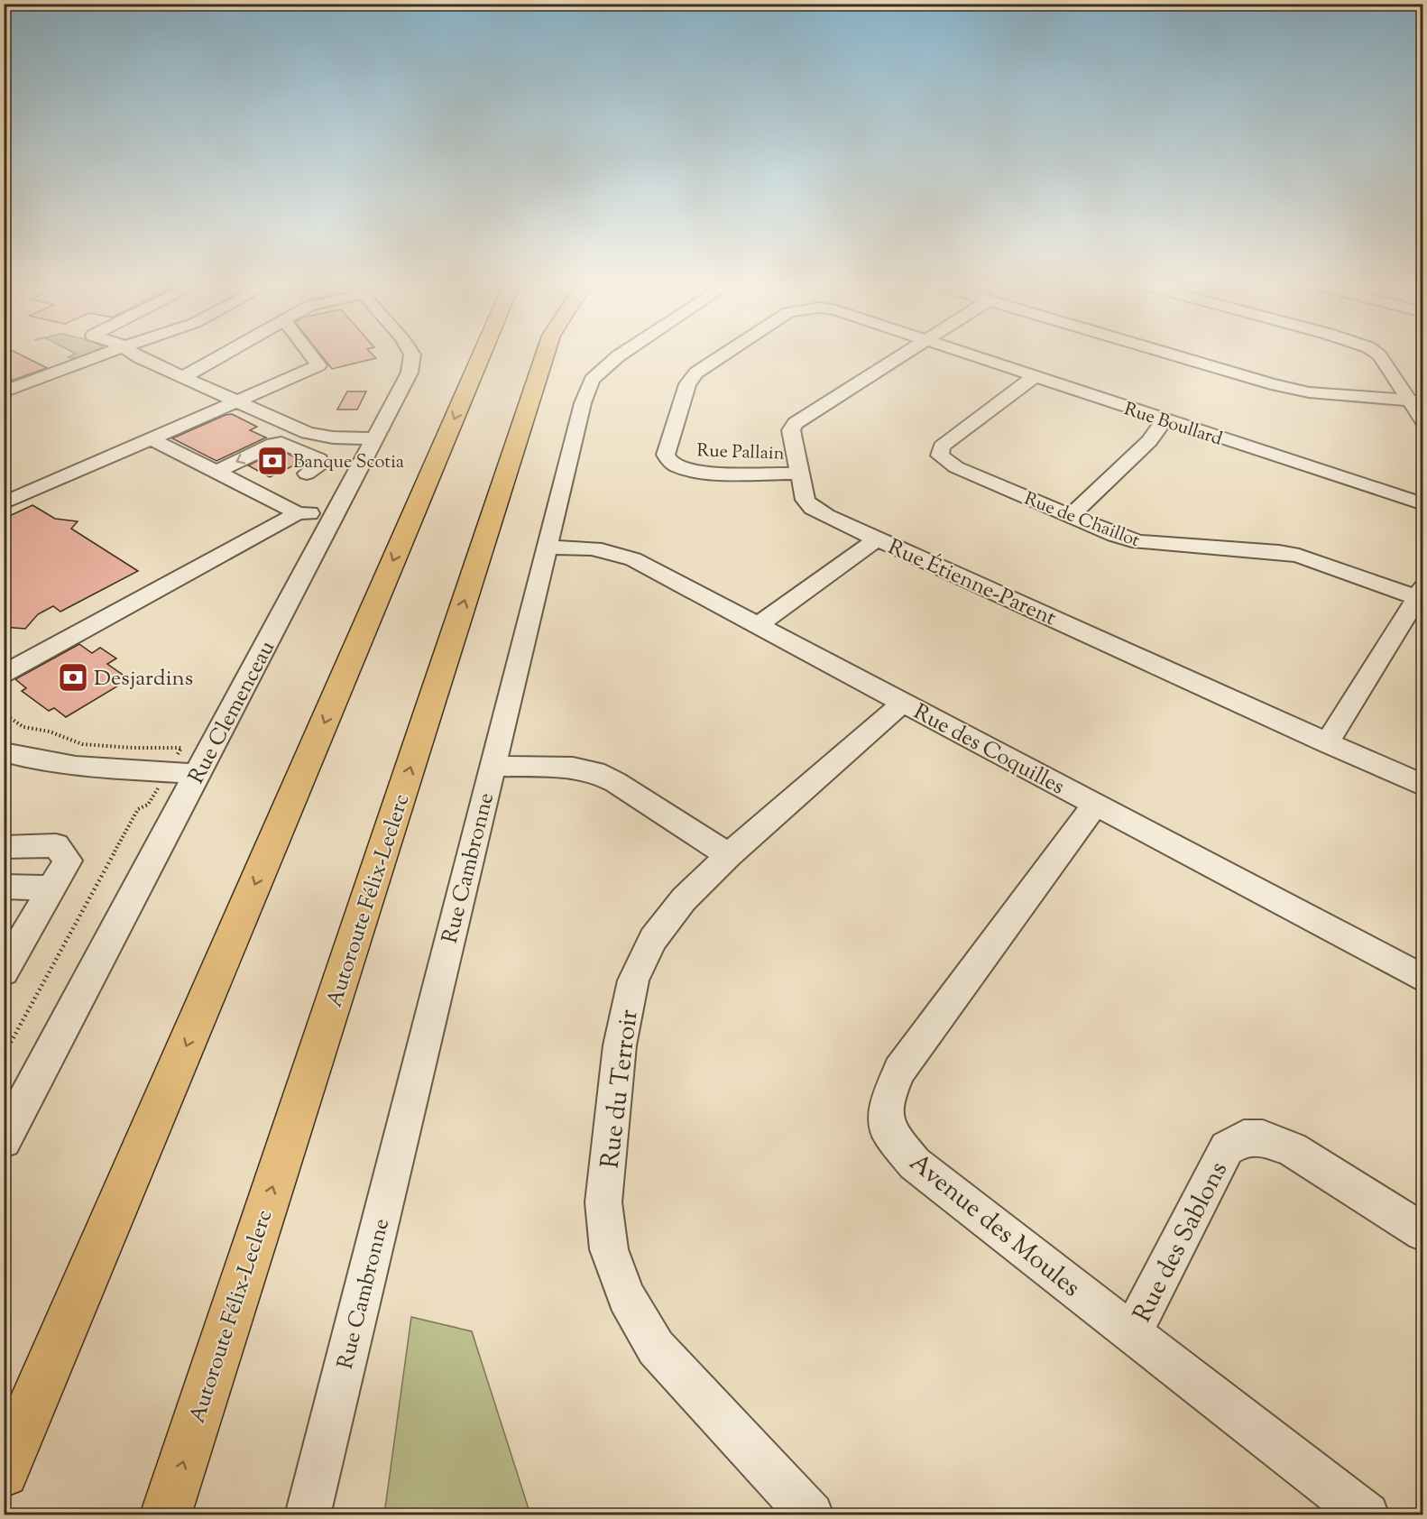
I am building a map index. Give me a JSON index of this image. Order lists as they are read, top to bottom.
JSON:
{
  "streets": {
    "highway": ["Autoroute Félix-Leclerc"],
    "street": [
      "Rue Boullard",
      "Rue Pallain",
      "Rue de Chaillot",
      "Rue Étienne-Parent",
      "Rue Clemenceau",
      "Rue des Coquilles",
      "Rue Cambronne",
      "Rue du Terroir",
      "Avenue des Moules",
      "Rue des Sablons"
    ]
  },
  "crossings": [
    ["Rue Boullard", "Rue de Chaillot"],
    ["Rue Pallain", "Rue Étienne-Parent"],
    ["Rue des Coquilles", "Rue Cambronne"],
    ["Rue des Coquilles", "Rue du Terroir"],
    ["Rue des Coquilles", "Avenue des Moules"],
    ["Avenue des Moules", "Rue des Sablons"]
  ],
  "places": {
    "bank": ["Banque Scotia", "Desjardins"]
  }
}
